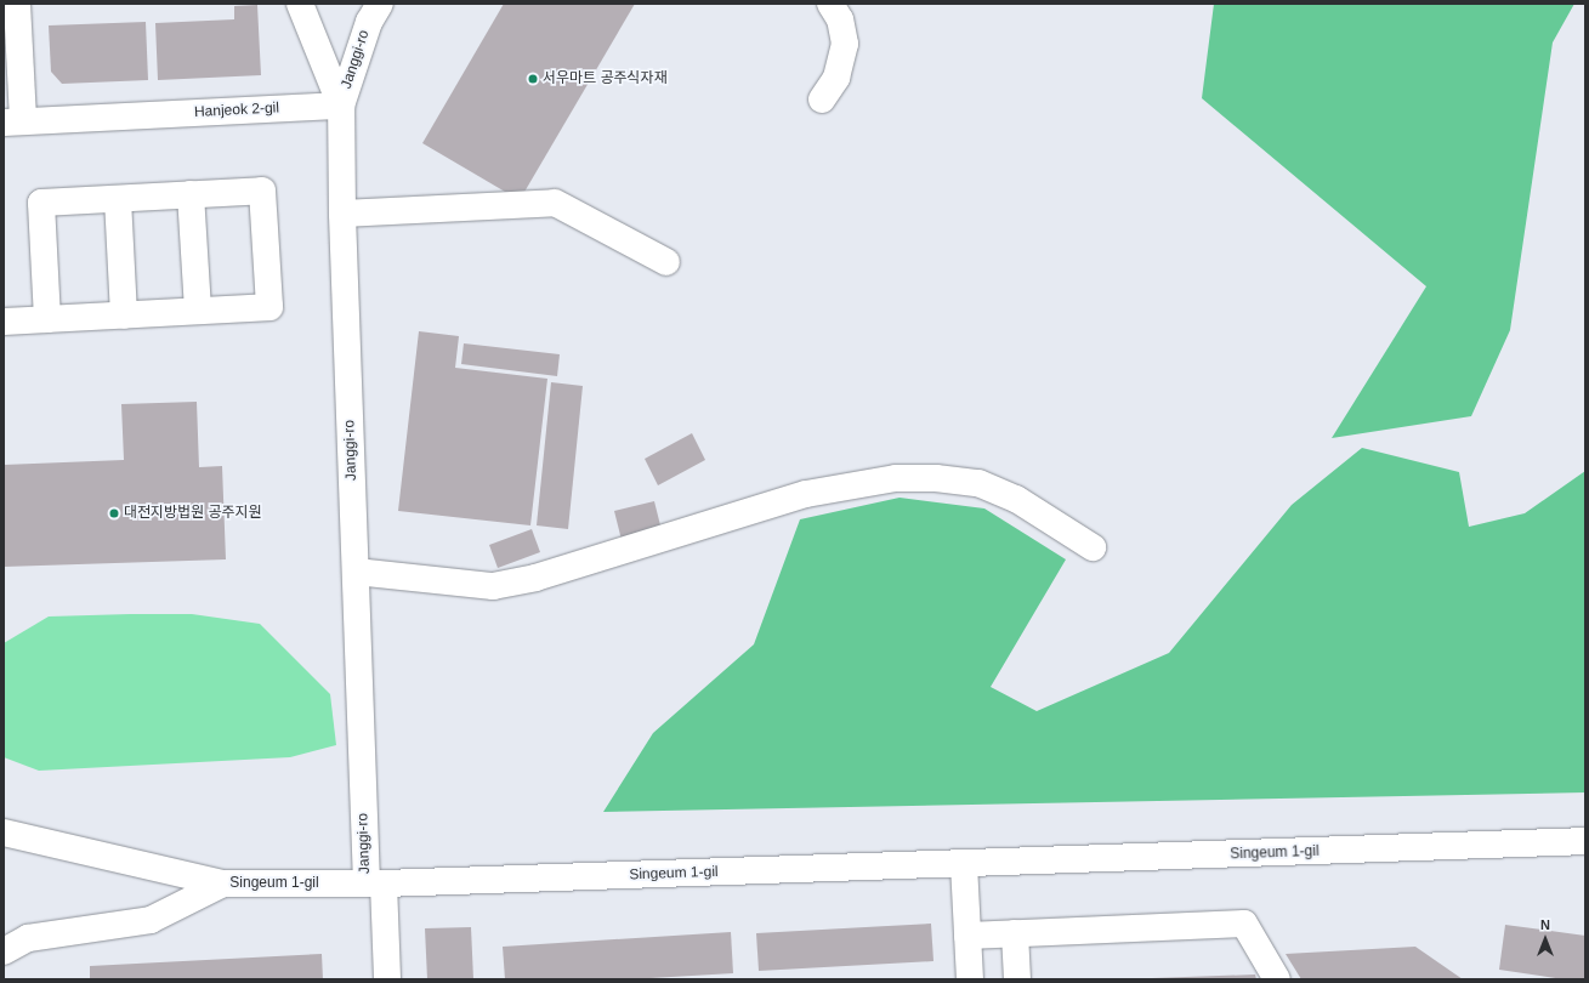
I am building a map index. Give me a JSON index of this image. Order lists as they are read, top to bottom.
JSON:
{
  "streets": {
    "street": ["Janggi-ro", "Hanjeok 2-gil", "Singeum 1-gil"]
  },
  "crossings": [
    ["Janggi-ro", "Hanjeok 2-gil"],
    ["Janggi-ro", "Singeum 1-gil"]
  ],
  "places": ["서우마트 공주식자재", "대전지방법원 공주지원"],
  "north": "top"
}
